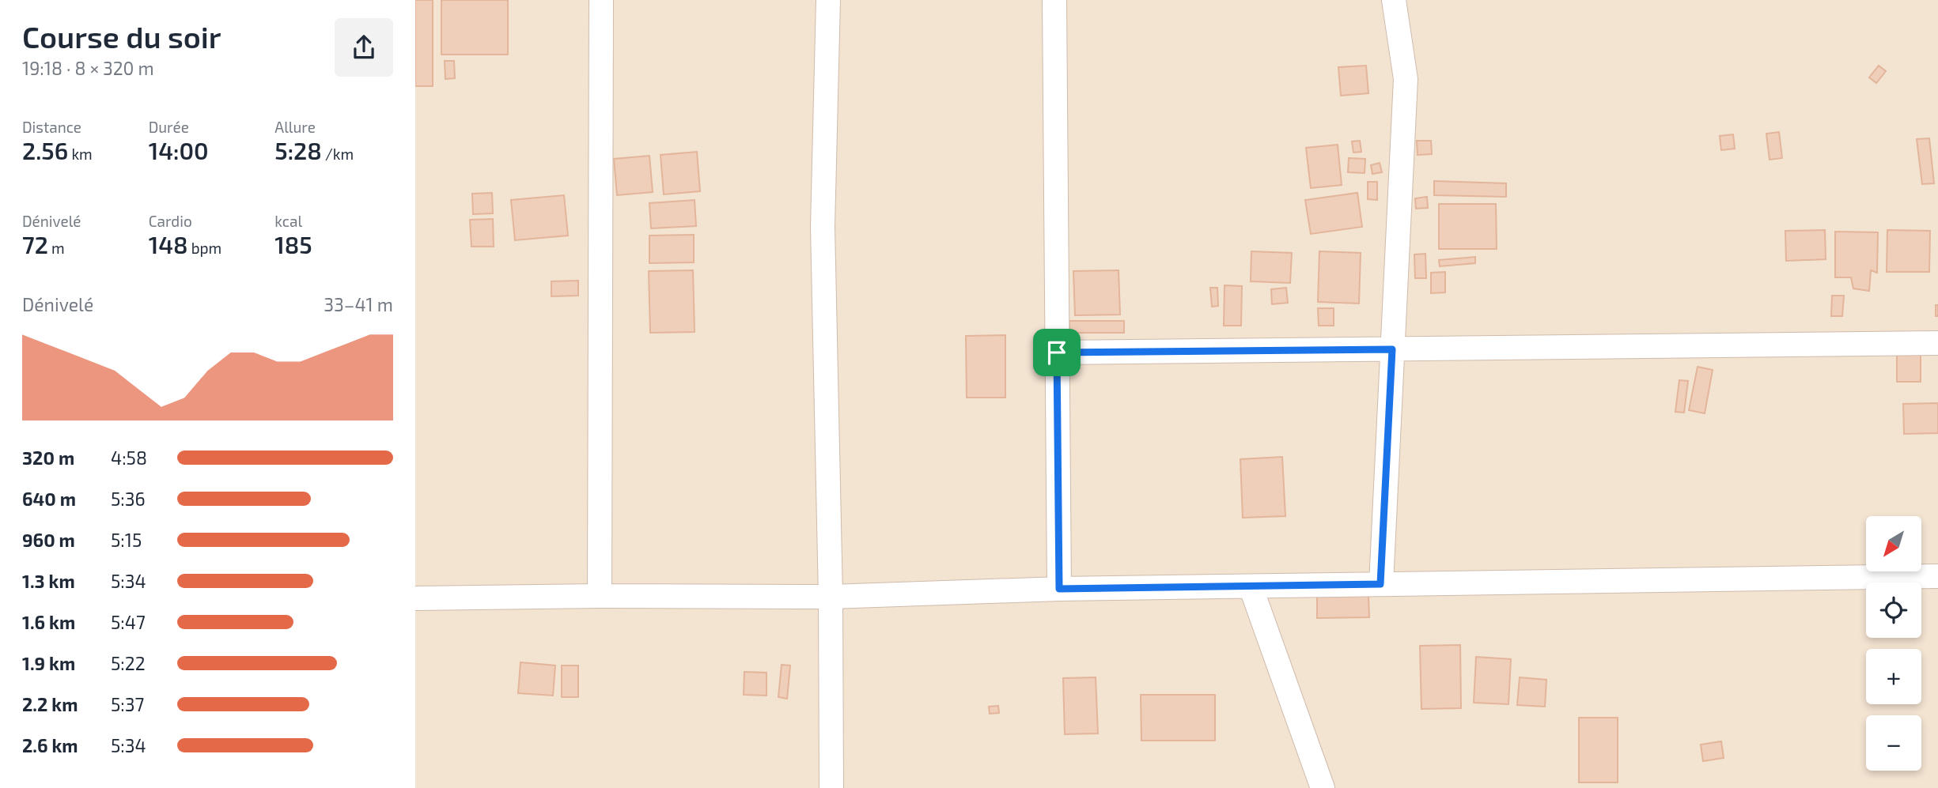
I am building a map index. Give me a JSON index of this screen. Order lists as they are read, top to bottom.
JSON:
{
  "north": "bottom left",
  "page": {
    "heading": ["Course du soir", "19:18 · 8 × 320 m"],
    "stats": [
      ["Distance", "2.56 km"],
      ["Durée", "14:00"],
      ["Allure", "5:28 /km"],
      ["Dénivelé", "72 m"],
      ["Cardio", "148 bpm"],
      ["kcal", "185"]
    ],
    "chart": ["Dénivelé", "33–41 m"],
    "list": [
      {
        "name": "320 m",
        "note": "4:58"
      },
      {
        "name": "640 m",
        "note": "5:36"
      },
      {
        "name": "960 m",
        "note": "5:15"
      },
      {
        "name": "1.3 km",
        "note": "5:34"
      },
      {
        "name": "1.6 km",
        "note": "5:47"
      },
      {
        "name": "1.9 km",
        "note": "5:22"
      },
      {
        "name": "2.2 km",
        "note": "5:37"
      },
      {
        "name": "2.6 km",
        "note": "5:34"
      }
    ],
    "map_buttons": ["+", "−"]
  }
}
